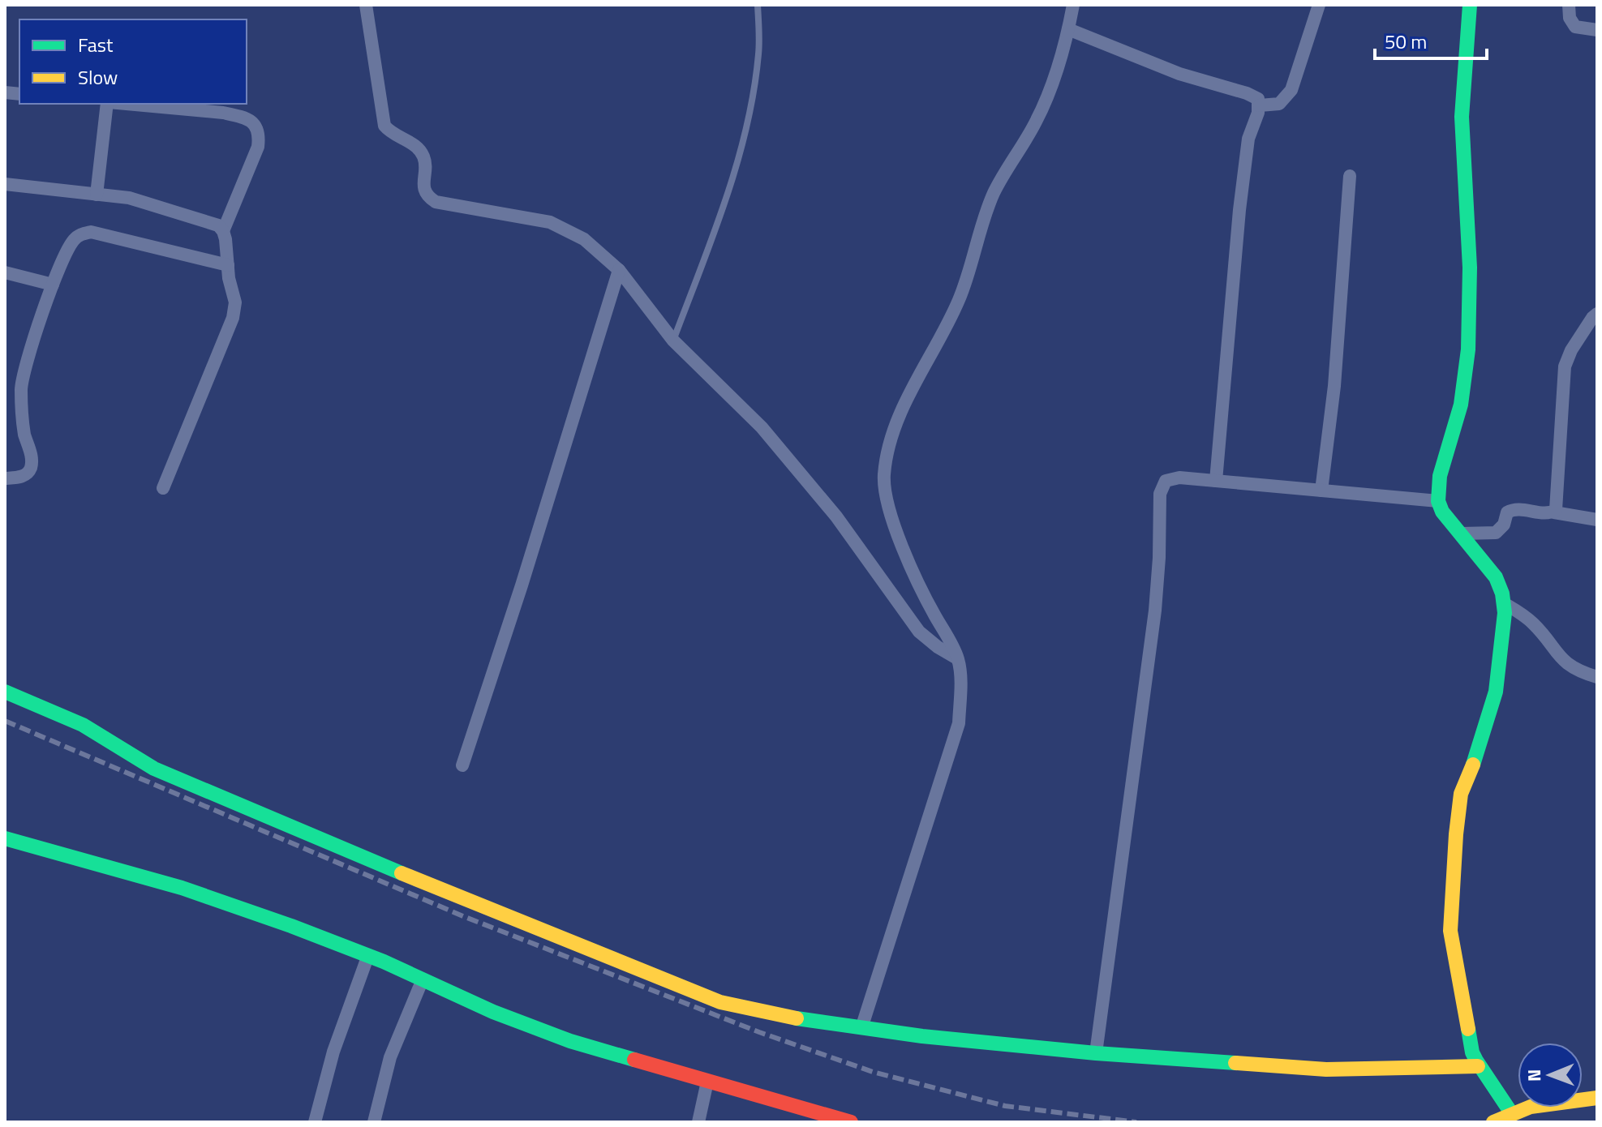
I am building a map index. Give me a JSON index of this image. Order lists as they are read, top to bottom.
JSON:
{
  "legend": ["Fast", "Slow"],
  "scale_bar": "50 m",
  "north": "left"
}
